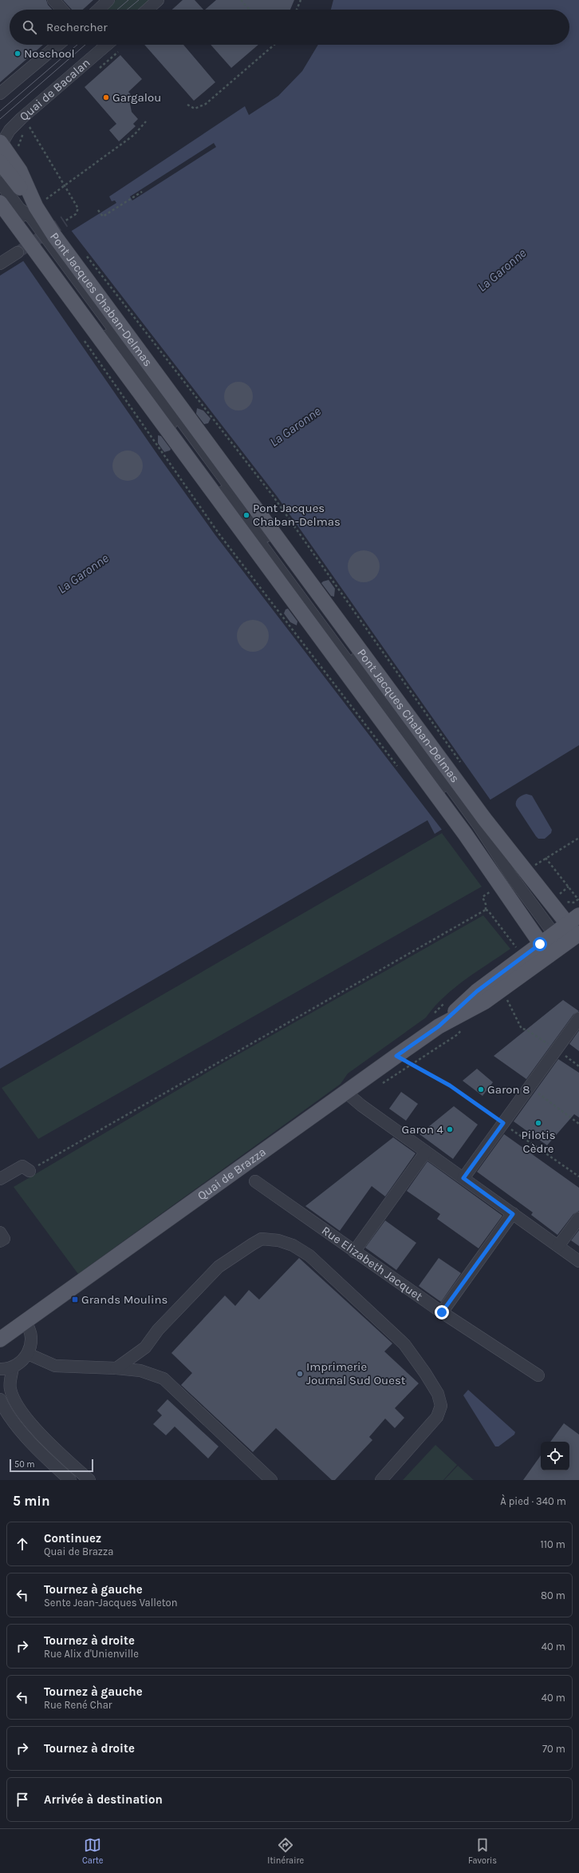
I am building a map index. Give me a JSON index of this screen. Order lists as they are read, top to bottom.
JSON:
{
  "streets": {
    "main road": ["Pont Jacques Chaban-Delmas", "Quai de Brazza"],
    "street": ["Quai de Bacalan", "Rue Elizabeth Jacquet"]
  },
  "crossings": [
    ["Quai de Bacalan", "Pont Jacques Chaban-Delmas"],
    ["Pont Jacques Chaban-Delmas", "Quai de Brazza"]
  ],
  "water": ["La Garonne"],
  "places": {
    "other": [
      "Noschool",
      "Gargalou",
      "Pont Jacques Chaban-Delmas",
      "Garon 8",
      "Pilotis Cèdre",
      "Garon 4",
      "Imprimerie Journal Sud Ouest"
    ],
    "transit": ["Grands Moulins"]
  },
  "scale_bar": "50 m",
  "page": {
    "search": "Rechercher",
    "scale": "50 m",
    "heading": ["5 min", "À pied · 340 m"],
    "list": [
      ["Continuez", "Quai de Brazza", "110 m"],
      ["Tournez à gauche", "Sente Jean-Jacques Valleton", "80 m"],
      ["Tournez à droite", "Rue Alix d'Unienville", "40 m"],
      ["Tournez à gauche", "Rue René Char", "40 m"],
      ["Tournez à droite", "70 m"],
      "Arrivée à destination"
    ],
    "nav": ["Carte", "Itinéraire", "Favoris"]
  }
}
